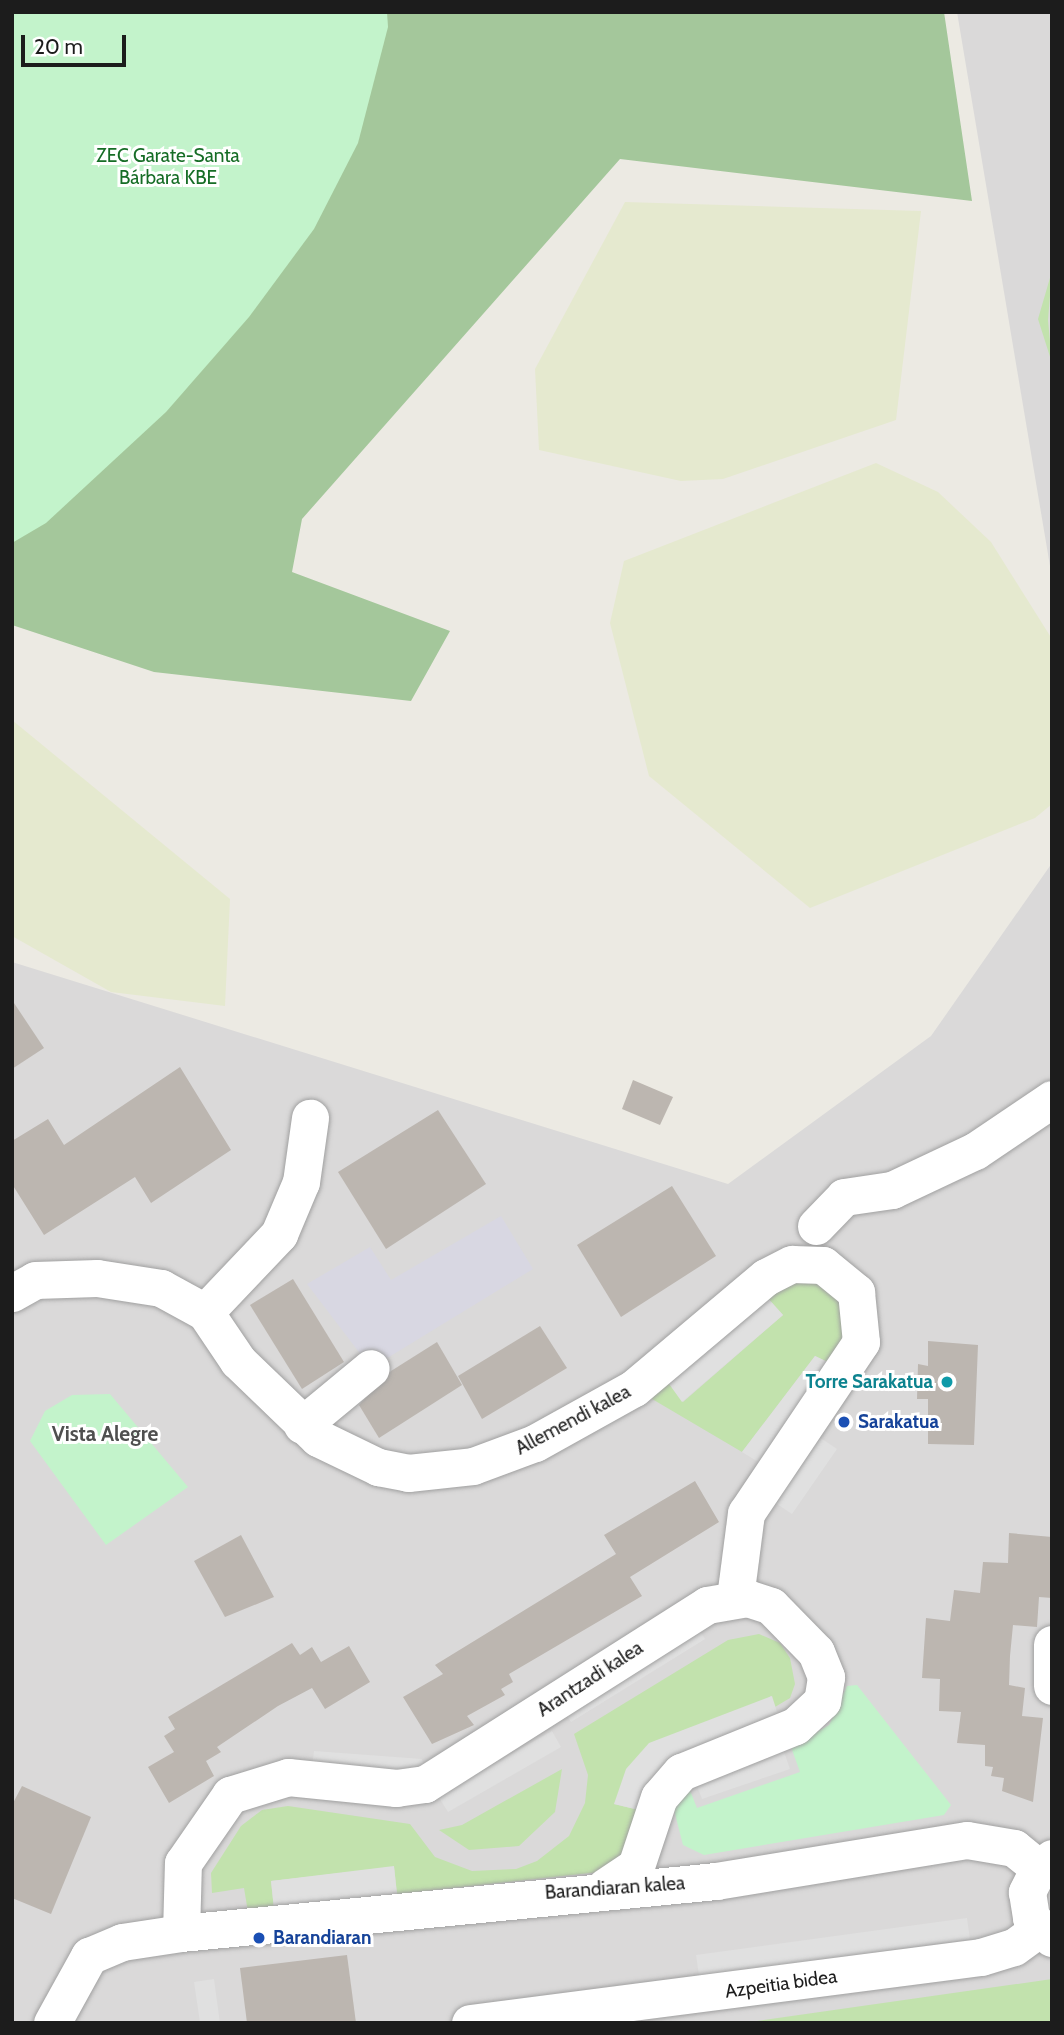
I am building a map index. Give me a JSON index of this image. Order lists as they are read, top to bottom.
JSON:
{
  "streets": {
    "street": [
      "Allemendi kalea",
      "Arantzadi kalea",
      "Barandiaran kalea",
      "Azpeitia bidea"
    ]
  },
  "crossings": [
    ["Allemendi kalea", "Arantzadi kalea"],
    ["Arantzadi kalea", "Barandiaran kalea"]
  ],
  "districts": ["Vista Alegre"],
  "parks": ["ZEC Garate-Santa Bárbara KBE"],
  "places": ["Torre Sarakatua", "Sarakatua", "Barandiaran"],
  "scale_bar": "20 m"
}
